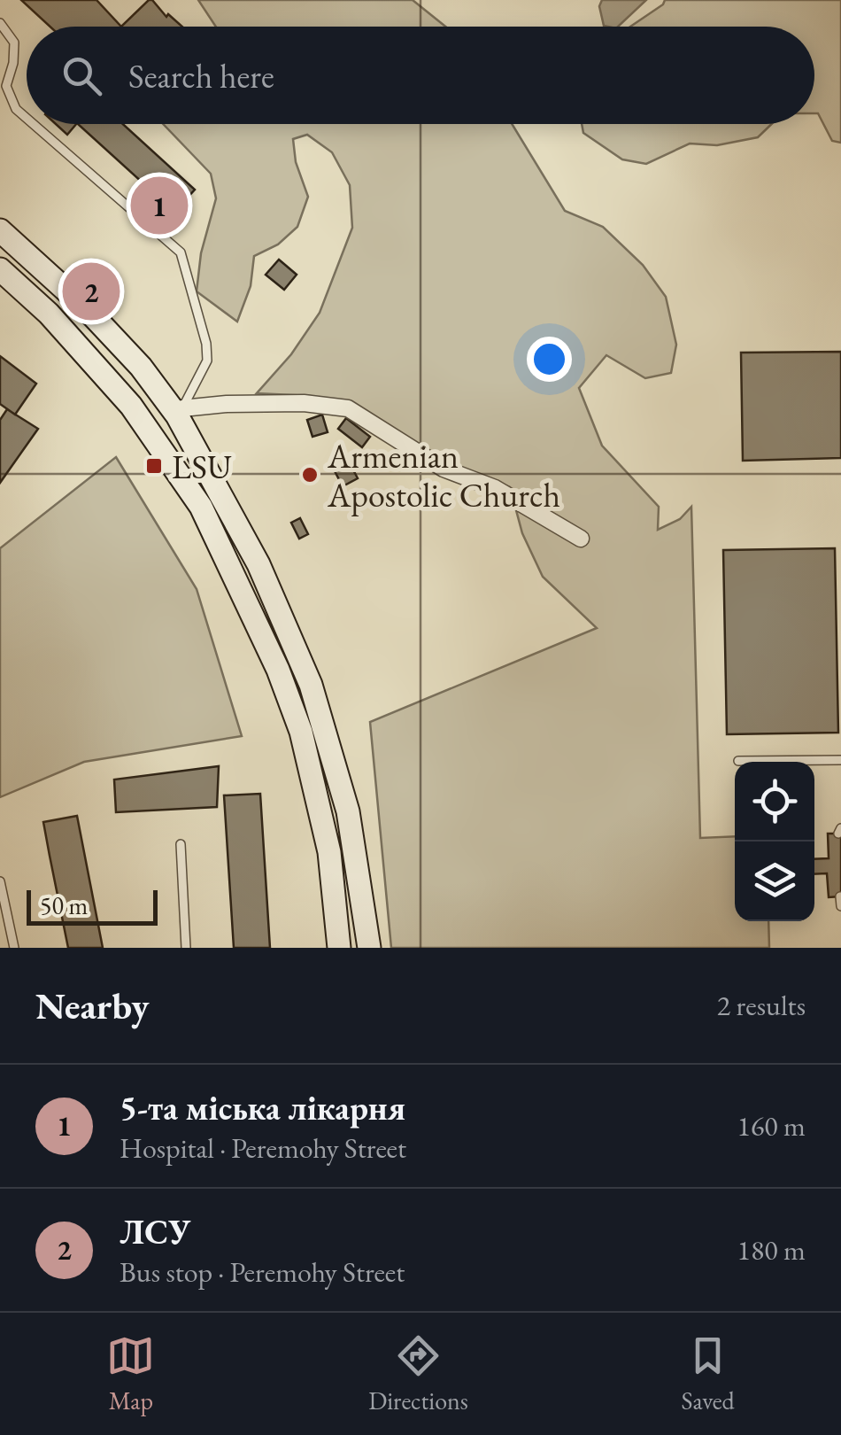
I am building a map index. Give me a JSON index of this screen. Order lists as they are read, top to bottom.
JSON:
{
  "places": {
    "transit": ["LSU"],
    "other": ["Armenian Apostolic Church"]
  },
  "scale_bar": "50 m",
  "page": {
    "search": "Search here",
    "pins": ["1", "2"],
    "scale": "50 m",
    "heading": ["Nearby", "2 results"],
    "list": [
      {
        "mark": "1",
        "name": "5-та міська лікарня",
        "note": "Hospital · Peremohy Street",
        "value": "160 m"
      },
      {
        "mark": "2",
        "name": "ЛСУ",
        "note": "Bus stop · Peremohy Street",
        "value": "180 m"
      }
    ],
    "nav": ["Map", "Directions", "Saved"]
  }
}
